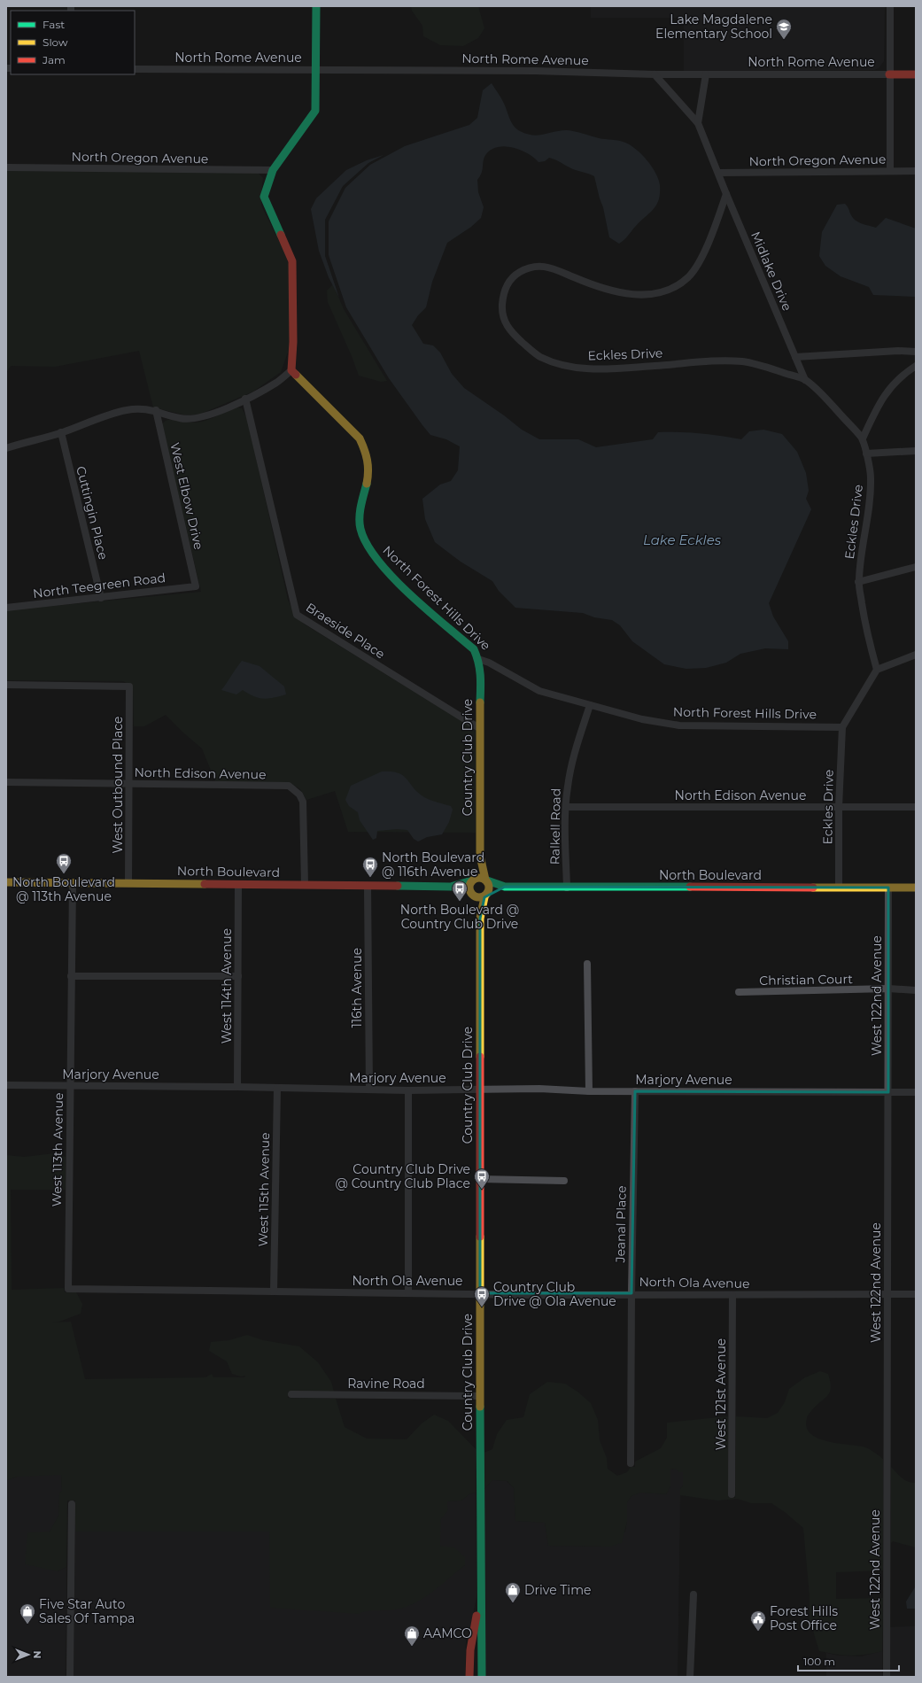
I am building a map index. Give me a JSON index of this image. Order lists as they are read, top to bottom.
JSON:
{
  "streets": {
    "street": [
      "North Rome Avenue",
      "North Oregon Avenue",
      "Midlake Drive",
      "Eckles Drive",
      "West Elbow Drive",
      "Cuttingin Place",
      "North Teegreen Road",
      "North Forest Hills Drive",
      "Braeside Place",
      "Country Club Drive",
      "North Edison Avenue",
      "West Outbound Place",
      "Ralkell Road",
      "North Boulevard",
      "Christian Court",
      "West 114th Avenue",
      "116th Avenue",
      "West 122nd Avenue",
      "Marjory Avenue",
      "West 113th Avenue",
      "West 115th Avenue",
      "Jeanal Place",
      "North Ola Avenue",
      "Ravine Road",
      "West 121st Avenue"
    ]
  },
  "crossings": [
    ["Midlake Drive", "Eckles Drive"],
    ["Eckles Drive", "North Forest Hills Drive"],
    ["Eckles Drive", "North Edison Avenue"],
    ["Eckles Drive", "North Boulevard"],
    ["West Elbow Drive", "North Teegreen Road"],
    ["Cuttingin Place", "North Teegreen Road"],
    ["North Forest Hills Drive", "Country Club Drive"],
    ["North Forest Hills Drive", "Ralkell Road"],
    ["Braeside Place", "Country Club Drive"],
    ["Country Club Drive", "North Boulevard"],
    ["Country Club Drive", "Marjory Avenue"],
    ["Country Club Drive", "North Ola Avenue"],
    ["Country Club Drive", "Ravine Road"],
    ["North Edison Avenue", "West Outbound Place"],
    ["North Edison Avenue", "Ralkell Road"],
    ["North Edison Avenue", "North Boulevard"],
    ["West Outbound Place", "North Boulevard"],
    ["Ralkell Road", "North Boulevard"],
    ["North Boulevard", "West 114th Avenue"],
    ["North Boulevard", "116th Avenue"],
    ["North Boulevard", "West 122nd Avenue"],
    ["North Boulevard", "West 113th Avenue"],
    ["Christian Court", "West 122nd Avenue"],
    ["West 114th Avenue", "Marjory Avenue"],
    ["116th Avenue", "Marjory Avenue"],
    ["West 122nd Avenue", "Marjory Avenue"],
    ["West 122nd Avenue", "North Ola Avenue"],
    ["Marjory Avenue", "West 113th Avenue"],
    ["Marjory Avenue", "West 115th Avenue"],
    ["Marjory Avenue", "Jeanal Place"],
    ["West 113th Avenue", "North Ola Avenue"],
    ["West 115th Avenue", "North Ola Avenue"],
    ["Jeanal Place", "North Ola Avenue"],
    ["North Ola Avenue", "West 121st Avenue"]
  ],
  "water": ["Lake Eckles"],
  "places": {
    "school or university": ["Lake Magdalene Elementary School"],
    "bus stop": [
      "North Boulevard @ 113th Avenue",
      "North Boulevard @ 116th Avenue",
      "North Boulevard @ Country Club Drive",
      "Country Club Drive @ Country Club Place",
      "Country Club Drive @ Ola Avenue"
    ],
    "shop": ["Drive Time", "Five Star Auto Sales Of Tampa", "AAMCO"],
    "public building": ["Forest Hills Post Office"]
  },
  "legend": ["Fast", "Slow", "Jam"],
  "scale_bar": "100 m",
  "north": "right"
}
